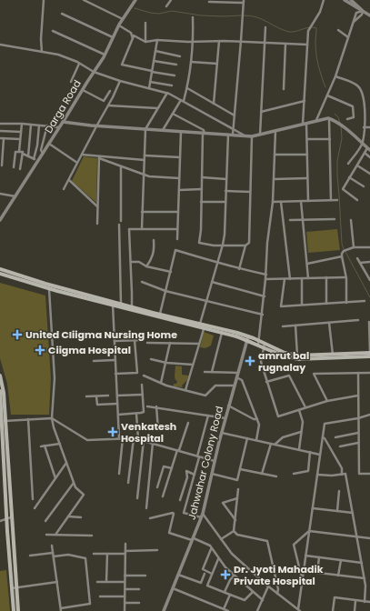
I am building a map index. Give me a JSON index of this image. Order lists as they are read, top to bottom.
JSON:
{
  "streets": {
    "street": ["Darga Road", "Jahwahar Colony Road"]
  },
  "places": {
    "health": [
      "United CIiigma Nursing Home",
      "Ciigma Hospital",
      "amrut bal rugnalay",
      "Venkatesh Hospital",
      "Dr. Jyoti Mahadik Private Hospital"
    ]
  }
}
